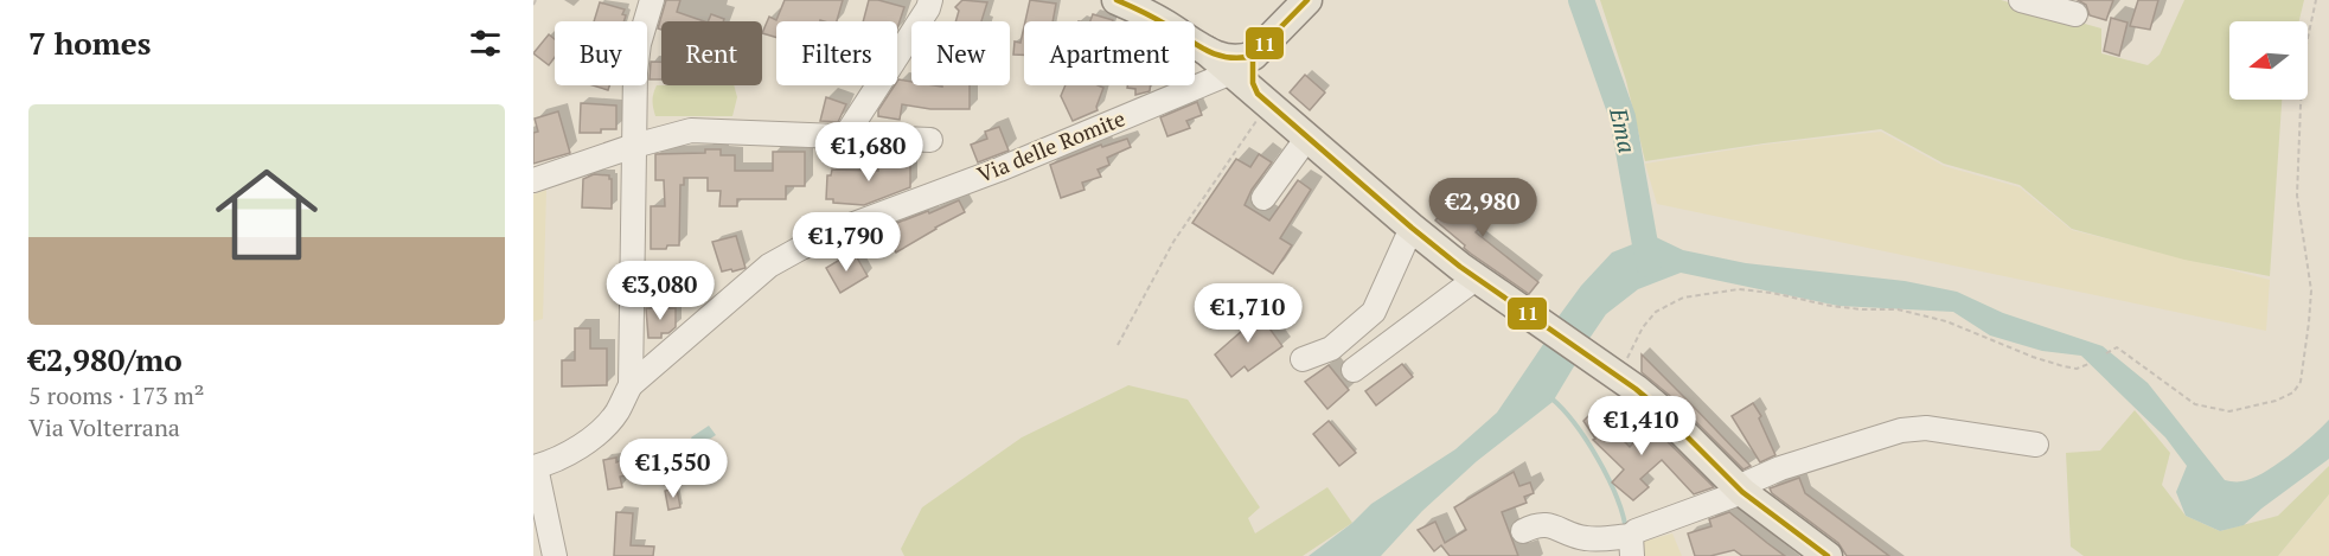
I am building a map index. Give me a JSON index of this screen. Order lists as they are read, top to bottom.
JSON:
{
  "streets": {
    "street": ["Via delle Romite"]
  },
  "water": ["Ema"],
  "lines": ["transit line 11"],
  "north": "left",
  "page": {
    "heading": "7 homes",
    "chip": [
      "Buy",
      "Rent",
      "Filters",
      "New",
      "Apartment"
    ],
    "list": [
      {
        "name": "€2,980/mo",
        "note": "5 rooms · 173 m² · Via Volterrana"
      }
    ],
    "price": [
      "€1,680",
      "€2,980",
      "€1,790",
      "€3,080",
      "€1,710",
      "€1,410",
      "€1,550"
    ]
  }
}
